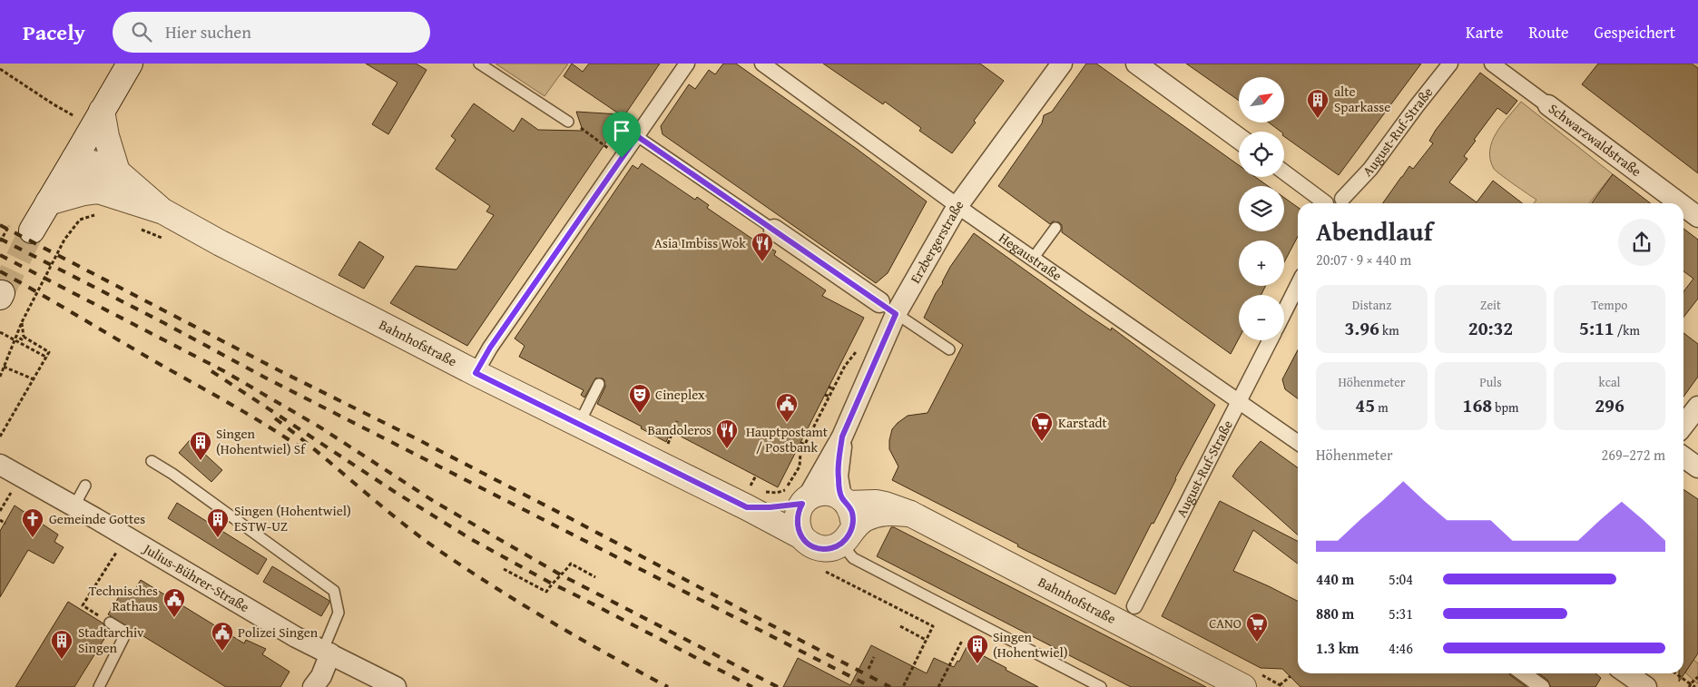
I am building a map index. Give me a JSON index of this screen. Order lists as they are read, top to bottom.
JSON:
{
  "streets": {
    "street": [
      "August-Ruf-Straße",
      "Schwarzwaldstraße",
      "Erzbergerstraße",
      "Hegaustraße",
      "Bahnhofstraße",
      "Julius-Bührer-Straße"
    ]
  },
  "crossings": [
    ["August-Ruf-Straße", "Hegaustraße"],
    ["Erzbergerstraße", "Hegaustraße"],
    ["Erzbergerstraße", "Bahnhofstraße"]
  ],
  "places": {
    "building": [
      "alte Sparkasse",
      "Singen (Hohentwiel) Sf",
      "Singen (Hohentwiel) ESTW-UZ",
      "Stadtarchiv Singen",
      "Singen (Hohentwiel)"
    ],
    "restaurant": ["Asia Imbiss Wok", "Bandoleros"],
    "theatre": ["Cineplex"],
    "public building": ["Hauptpostamt / Postbank", "Technisches Rathaus", "Polizei Singen"],
    "supermarket": ["Karstadt", "CANO"],
    "church": ["Gemeinde Gottes"]
  },
  "north": "top right",
  "page": {
    "header": "Pacely",
    "search": "Hier suchen",
    "nav": ["Karte", "Route", "Gespeichert"],
    "map_buttons": ["+", "−"],
    "heading": ["Abendlauf", "20:07 · 9 × 440 m"],
    "stats": [
      ["Distanz", "3.96 km"],
      ["Zeit", "20:32"],
      ["Tempo", "5:11 /km"],
      ["Höhenmeter", "45 m"],
      ["Puls", "168 bpm"],
      ["kcal", "296"]
    ],
    "chart": ["Höhenmeter", "269–272 m"],
    "list": [
      {
        "name": "440 m",
        "note": "5:04"
      },
      {
        "name": "880 m",
        "note": "5:31"
      },
      {
        "name": "1.3 km",
        "note": "4:46"
      }
    ]
  }
}
